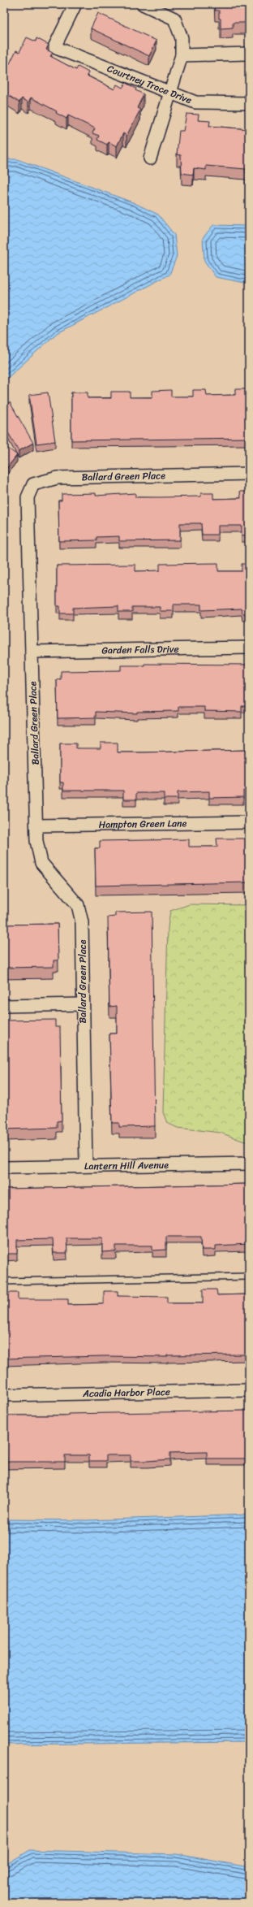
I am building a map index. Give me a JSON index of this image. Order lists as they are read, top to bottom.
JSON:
{
  "streets": {
    "street": [
      "Courtney Trace Drive",
      "Ballard Green Place",
      "Garden Falls Drive",
      "Hampton Green Lane",
      "Lantern Hill Avenue",
      "Acadia Harbor Place"
    ]
  },
  "crossings": [
    ["Ballard Green Place", "Garden Falls Drive"],
    ["Ballard Green Place", "Hampton Green Lane"],
    ["Ballard Green Place", "Lantern Hill Avenue"]
  ]
}
